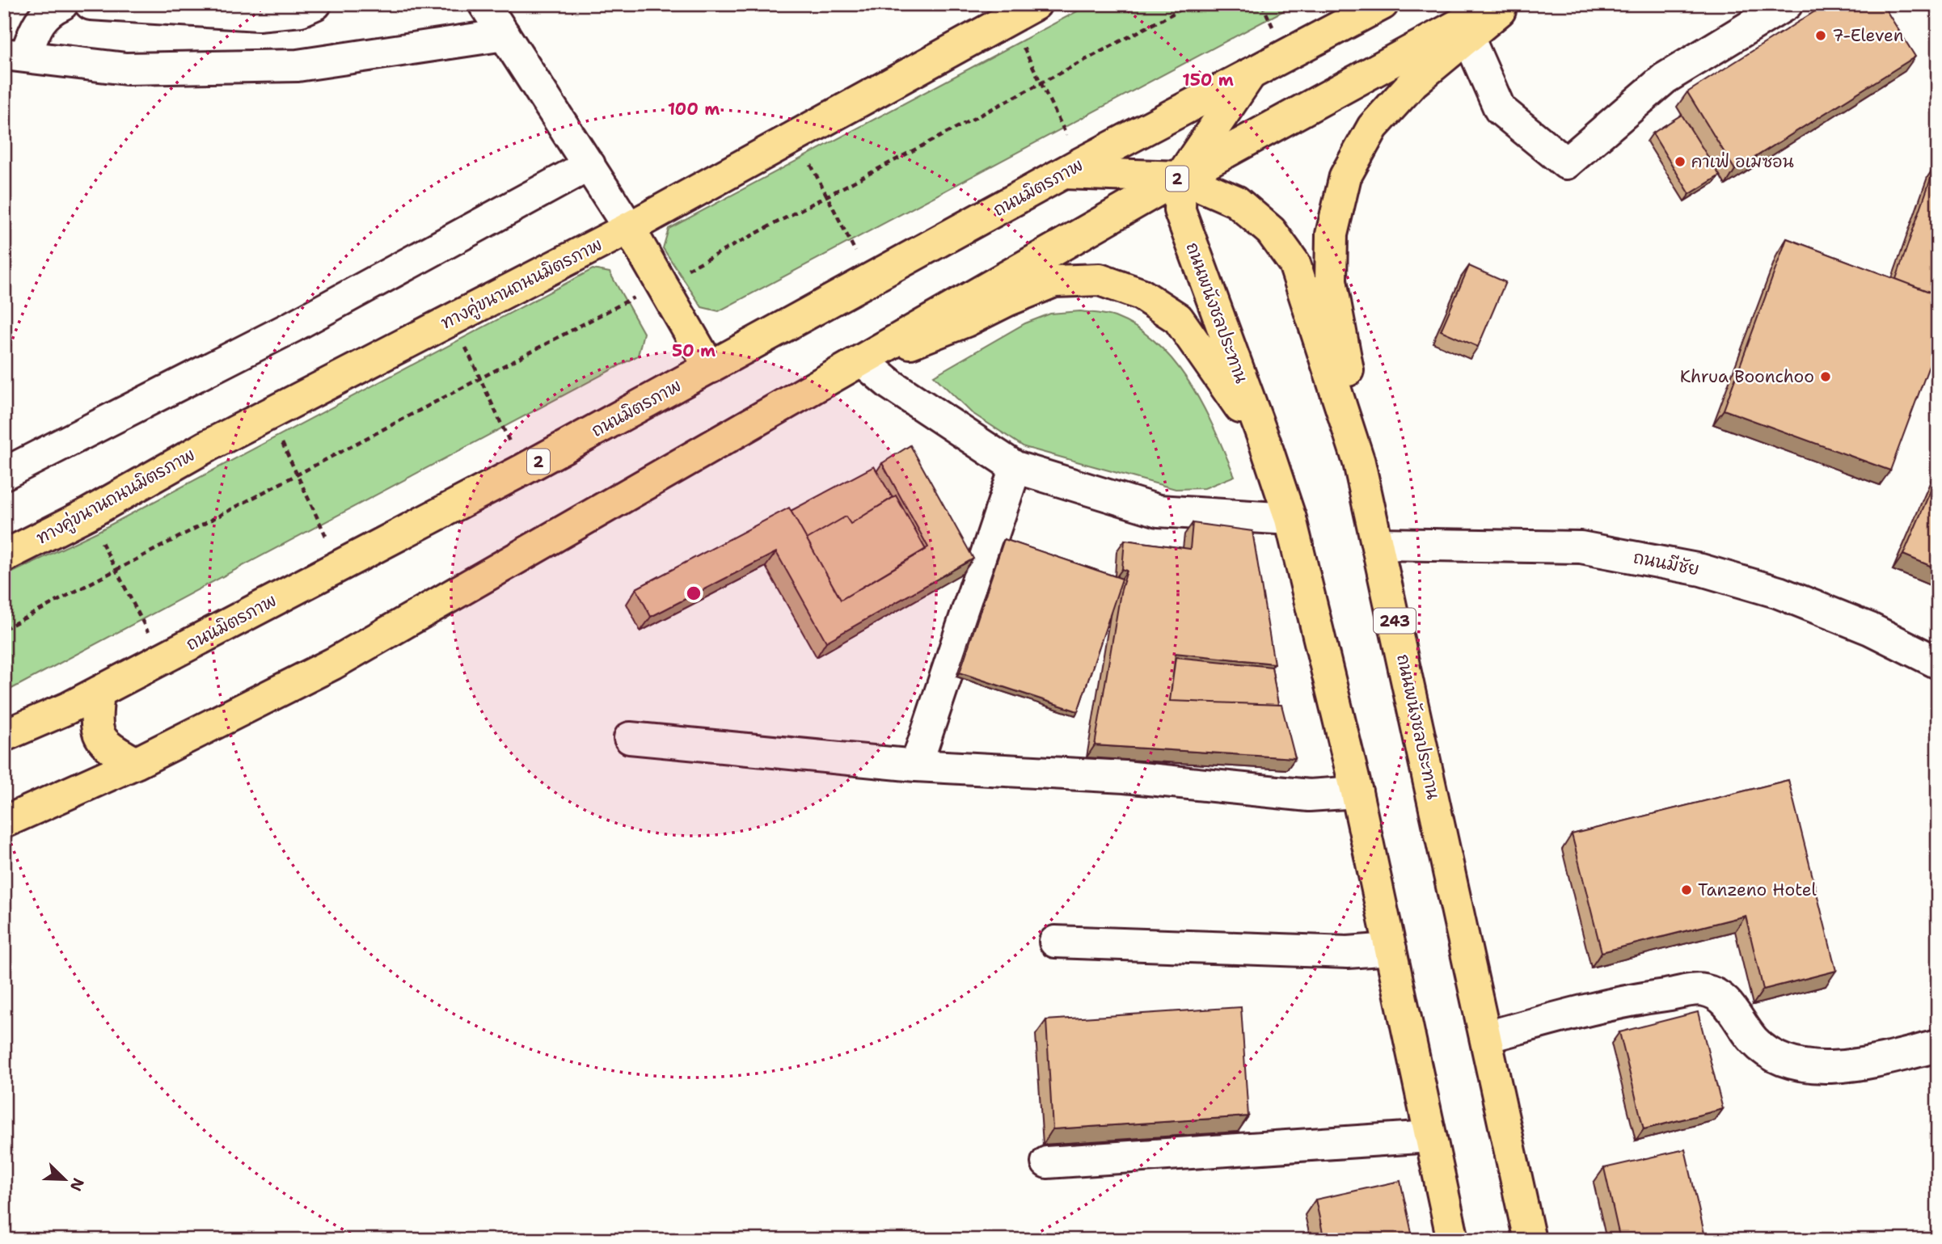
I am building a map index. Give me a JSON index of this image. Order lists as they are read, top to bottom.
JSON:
{
  "streets": {
    "main road": [
      "2",
      "ถนนมิตรภาพ",
      "ทางคู่ขนานถนนมิตรภาพ",
      "ถนนพนังชลประทาน",
      "243"
    ],
    "street": ["ถนนมีชัย"]
  },
  "crossings": [
    ["2", "ถนนพนังชลประทาน"],
    ["ถนนมิตรภาพ", "ถนนพนังชลประทาน"],
    ["ถนนพนังชลประทาน", "ถนนมีชัย"]
  ],
  "places": [
    "7-Eleven",
    "คาเฟ่ อเมซอน",
    "Khrua Boonchoo",
    "Tanzeno Hotel"
  ],
  "north": "bottom right",
  "rings": ["150 m", "100 m", "50 m"]
}
